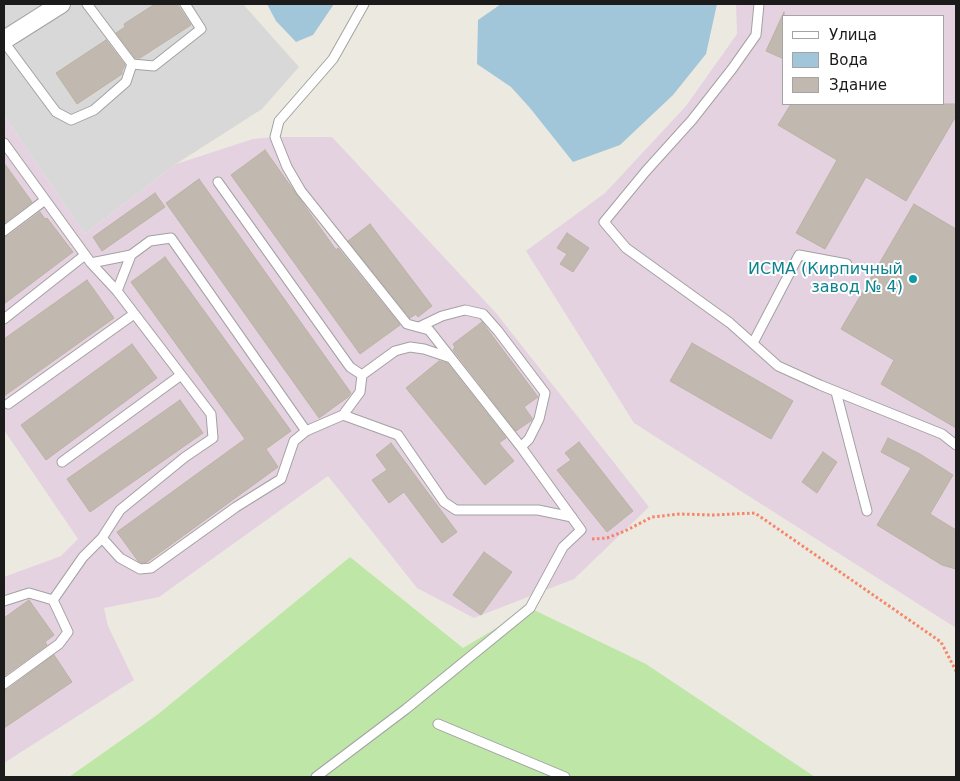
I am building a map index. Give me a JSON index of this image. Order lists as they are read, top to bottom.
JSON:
{
  "places": ["ИСМА (Кирпичный завод № 4)"],
  "legend": ["Улица", "Вода", "Здание"]
}
